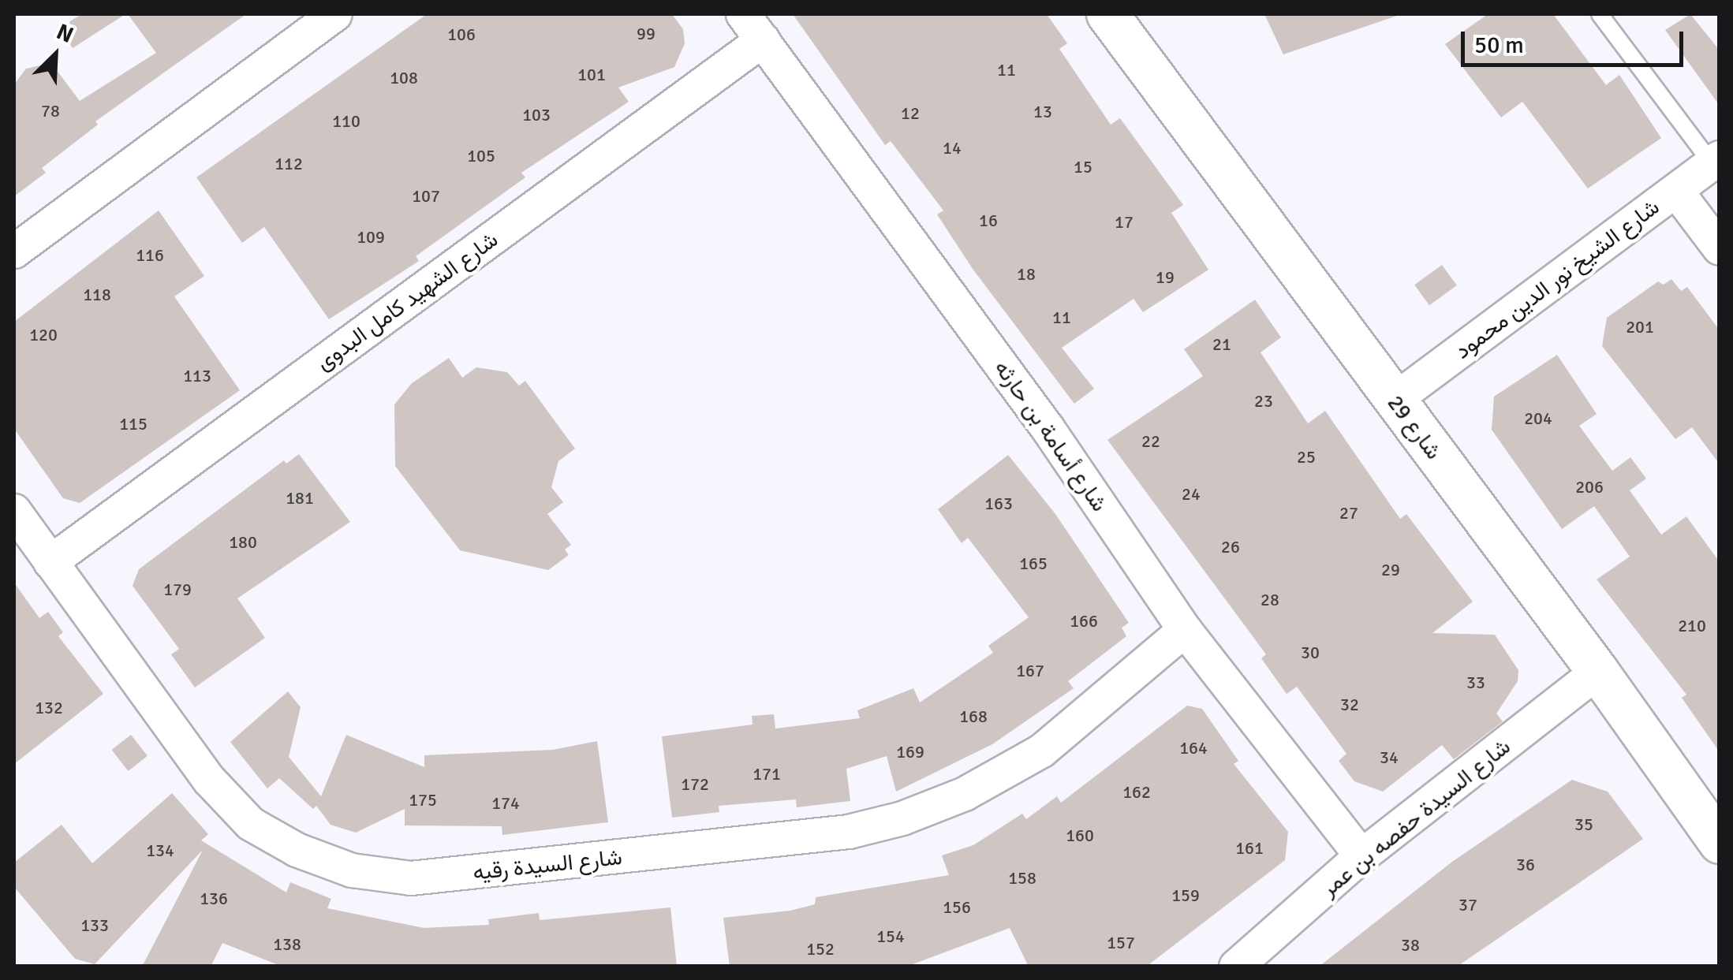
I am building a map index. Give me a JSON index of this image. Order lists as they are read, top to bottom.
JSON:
{
  "streets": {
    "street": [
      "شارع الشيخ نور الدين محمود",
      "شارع الشهيد كامل البدوى",
      "شارع 29",
      "شارع أسامة بن حارثه",
      "شارع السيدة حفصه بن عمر",
      "شارع السيدة رقيه"
    ]
  },
  "crossings": [
    ["شارع الشيخ نور الدين محمود", "شارع 29"],
    ["شارع الشهيد كامل البدوى", "شارع أسامة بن حارثه"],
    ["شارع الشهيد كامل البدوى", "شارع السيدة رقيه"],
    ["شارع 29", "شارع السيدة حفصه بن عمر"],
    ["شارع أسامة بن حارثه", "شارع السيدة حفصه بن عمر"],
    ["شارع أسامة بن حارثه", "شارع السيدة رقيه"]
  ],
  "house_numbers": [
    "99",
    "106",
    "11",
    "101",
    "108",
    "78",
    "13",
    "12",
    "103",
    "110",
    "14",
    "105",
    "112",
    "15",
    "107",
    "16",
    "17",
    "109",
    "116",
    "18",
    "19",
    "118",
    "11",
    "201",
    "120",
    "21",
    "113",
    "23",
    "204",
    "115",
    "22",
    "25",
    "206",
    "24",
    "181",
    "163",
    "27",
    "180",
    "26",
    "165",
    "29",
    "179",
    "28",
    "166",
    "210",
    "30",
    "167",
    "33",
    "32",
    "132",
    "168",
    "164",
    "169",
    "34",
    "171",
    "172",
    "162",
    "175",
    "174",
    "35",
    "160",
    "161",
    "134",
    "36",
    "158",
    "159",
    "136",
    "37",
    "156",
    "133",
    "154",
    "157",
    "138",
    "38",
    "152"
  ],
  "scale_bar": "50 m",
  "north": "top right"
}
